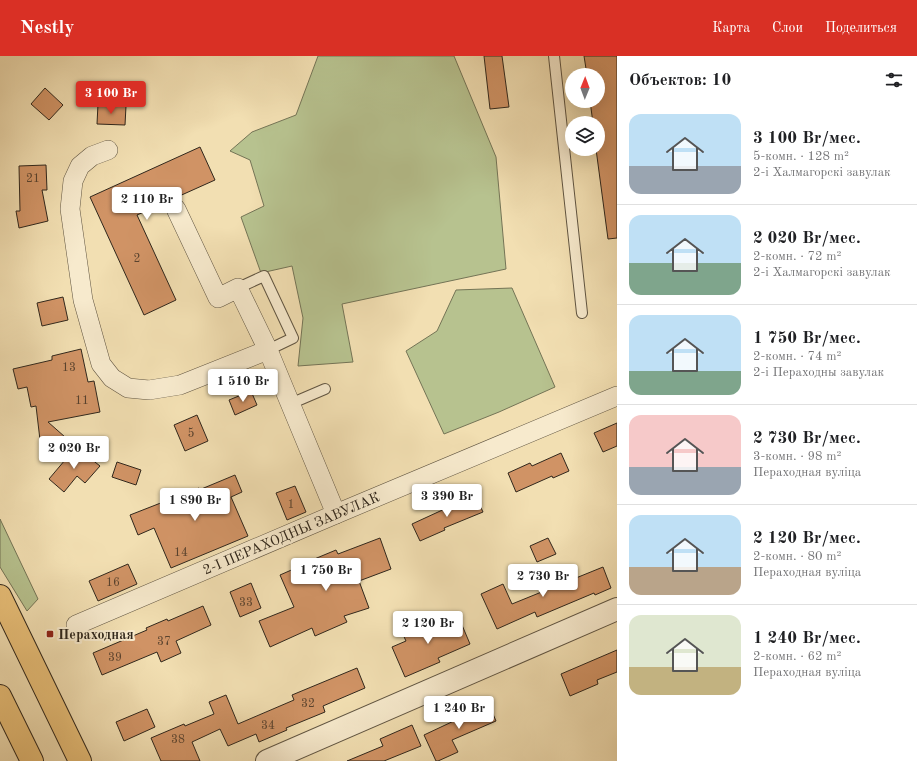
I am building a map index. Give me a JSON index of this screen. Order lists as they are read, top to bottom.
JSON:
{
  "streets": {
    "street": ["2-І ПЕРАХОДНЫ ЗАВУЛАК"]
  },
  "places": {
    "transit": ["Пераходная"]
  },
  "house_numbers": [
    "21",
    "2",
    "13",
    "11",
    "5",
    "1",
    "14",
    "16",
    "33",
    "37",
    "39",
    "32",
    "34",
    "38"
  ],
  "north": "top",
  "page": {
    "header": "Nestly",
    "nav": ["Карта", "Слои", "Поделиться"],
    "heading": "Объектов: 10",
    "price": [
      "3 100 Br",
      "2 110 Br",
      "1 510 Br",
      "2 020 Br",
      "3 390 Br",
      "1 890 Br",
      "1 750 Br",
      "2 730 Br",
      "2 120 Br",
      "1 240 Br"
    ],
    "list": [
      {
        "name": "3 100 Br/мес.",
        "note": "5-комн. · 128 m² · 2-і Халмагорскі завулак"
      },
      {
        "name": "2 020 Br/мес.",
        "note": "2-комн. · 72 m² · 2-і Халмагорскі завулак"
      },
      {
        "name": "1 750 Br/мес.",
        "note": "2-комн. · 74 m² · 2-і Пераходны завулак"
      },
      {
        "name": "2 730 Br/мес.",
        "note": "3-комн. · 98 m² · Пераходная вуліца"
      },
      {
        "name": "2 120 Br/мес.",
        "note": "2-комн. · 80 m² · Пераходная вуліца"
      },
      {
        "name": "1 240 Br/мес.",
        "note": "2-комн. · 62 m² · Пераходная вуліца"
      }
    ]
  }
}
